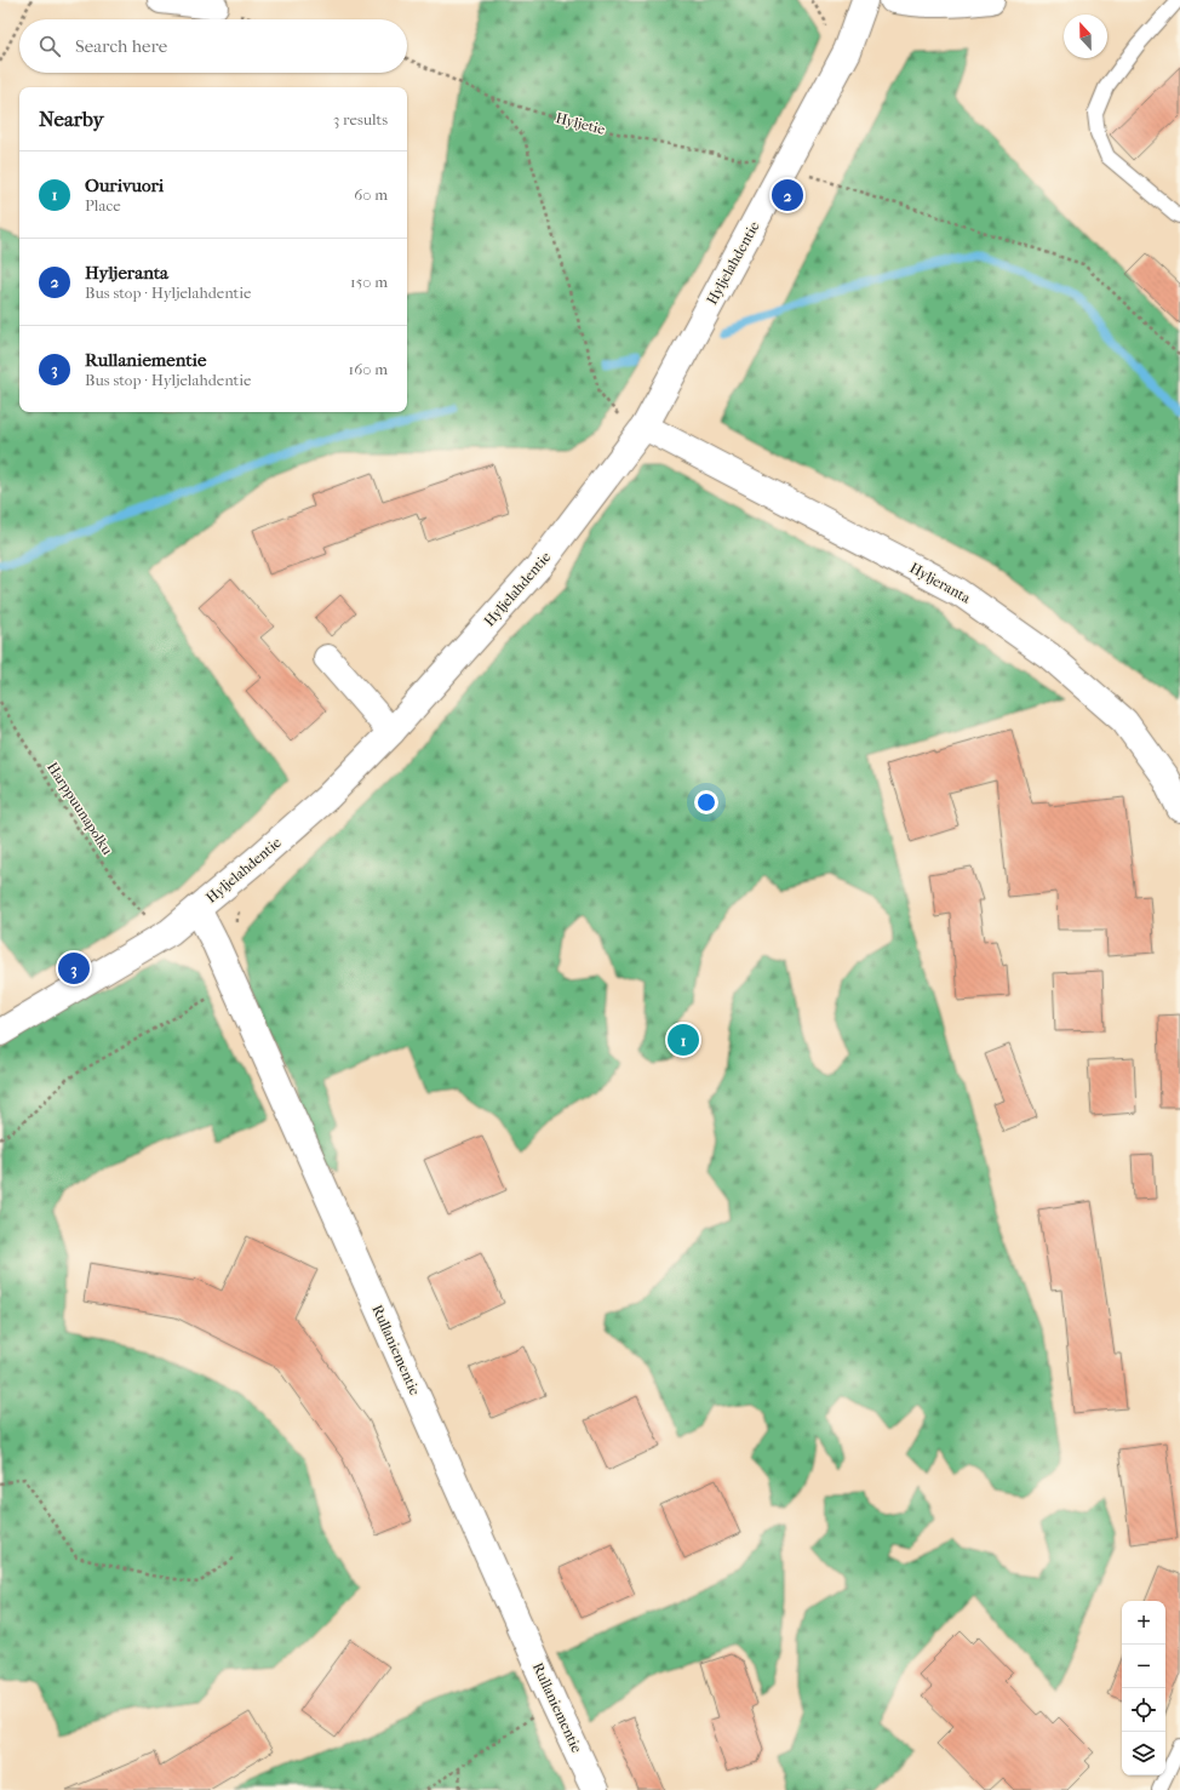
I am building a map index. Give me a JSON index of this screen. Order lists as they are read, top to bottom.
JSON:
{
  "streets": {
    "street": ["Hyljelahdentie", "Hyljeranta", "Rullaniementie"],
    "path": ["Hyljetie", "Harppuunapolku"]
  },
  "crossings": [
    ["Hyljelahdentie", "Hyljeranta"],
    ["Hyljelahdentie", "Rullaniementie"]
  ],
  "north": "top",
  "page": {
    "search": "Search here",
    "heading": ["Nearby", "3 results"],
    "list": [
      {
        "mark": "1",
        "name": "Ourivuori",
        "note": "Place",
        "value": "60 m"
      },
      {
        "mark": "2",
        "name": "Hyljeranta",
        "note": "Bus stop · Hyljelahdentie",
        "value": "150 m"
      },
      {
        "mark": "3",
        "name": "Rullaniementie",
        "note": "Bus stop · Hyljelahdentie",
        "value": "160 m"
      }
    ],
    "pins": ["2", "3", "1"],
    "map_buttons": ["+", "−"]
  }
}
